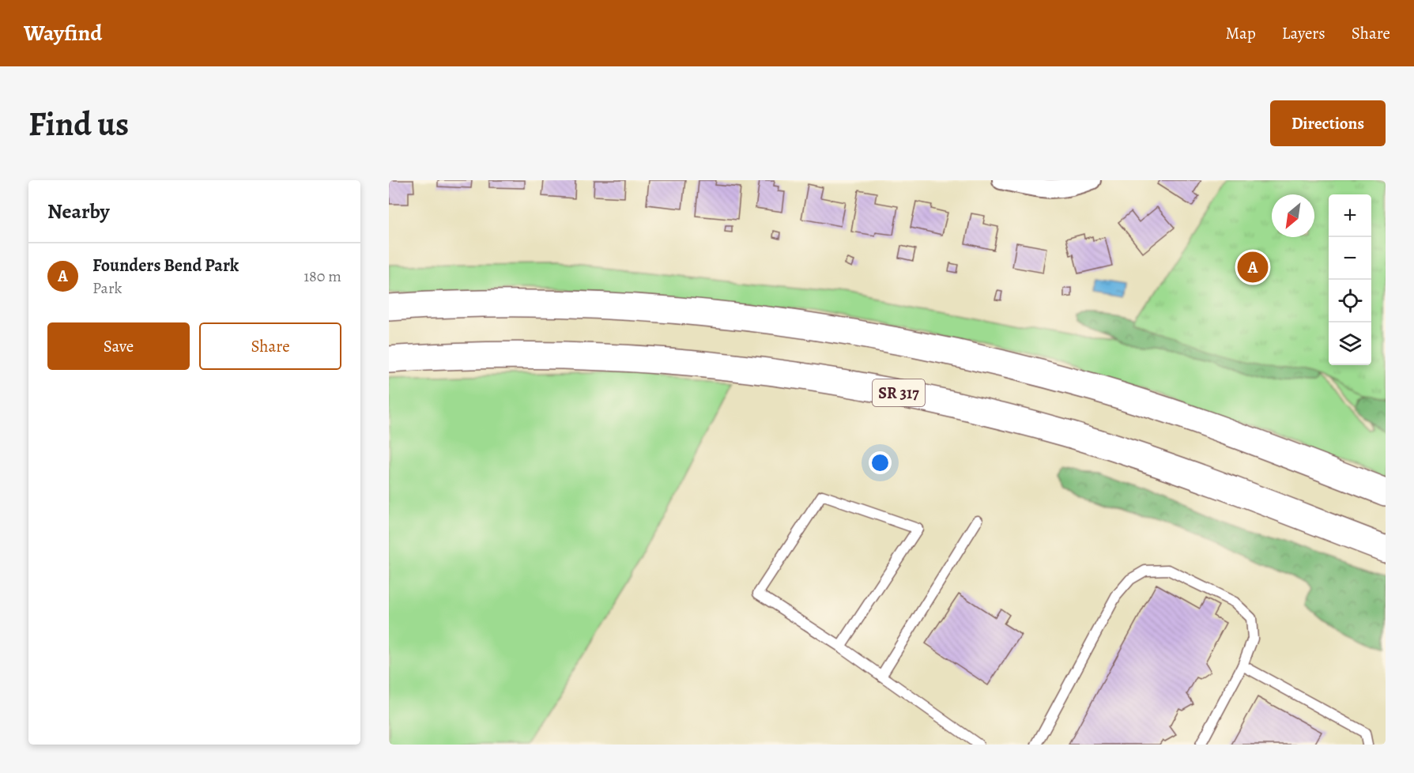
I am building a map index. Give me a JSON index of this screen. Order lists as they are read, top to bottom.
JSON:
{
  "streets": {
    "main road": ["SR 317"]
  },
  "north": "bottom left",
  "page": {
    "header": "Wayfind",
    "nav": ["Map", "Layers", "Share"],
    "buttons": [
      "Directions",
      ["Save", "Share"]
    ],
    "title": "Find us",
    "heading": "Nearby",
    "map_buttons": ["+", "−"],
    "list": [
      {
        "mark": "A",
        "name": "Founders Bend Park",
        "note": "Park",
        "value": "180 m"
      }
    ],
    "pins": "A"
  }
}
